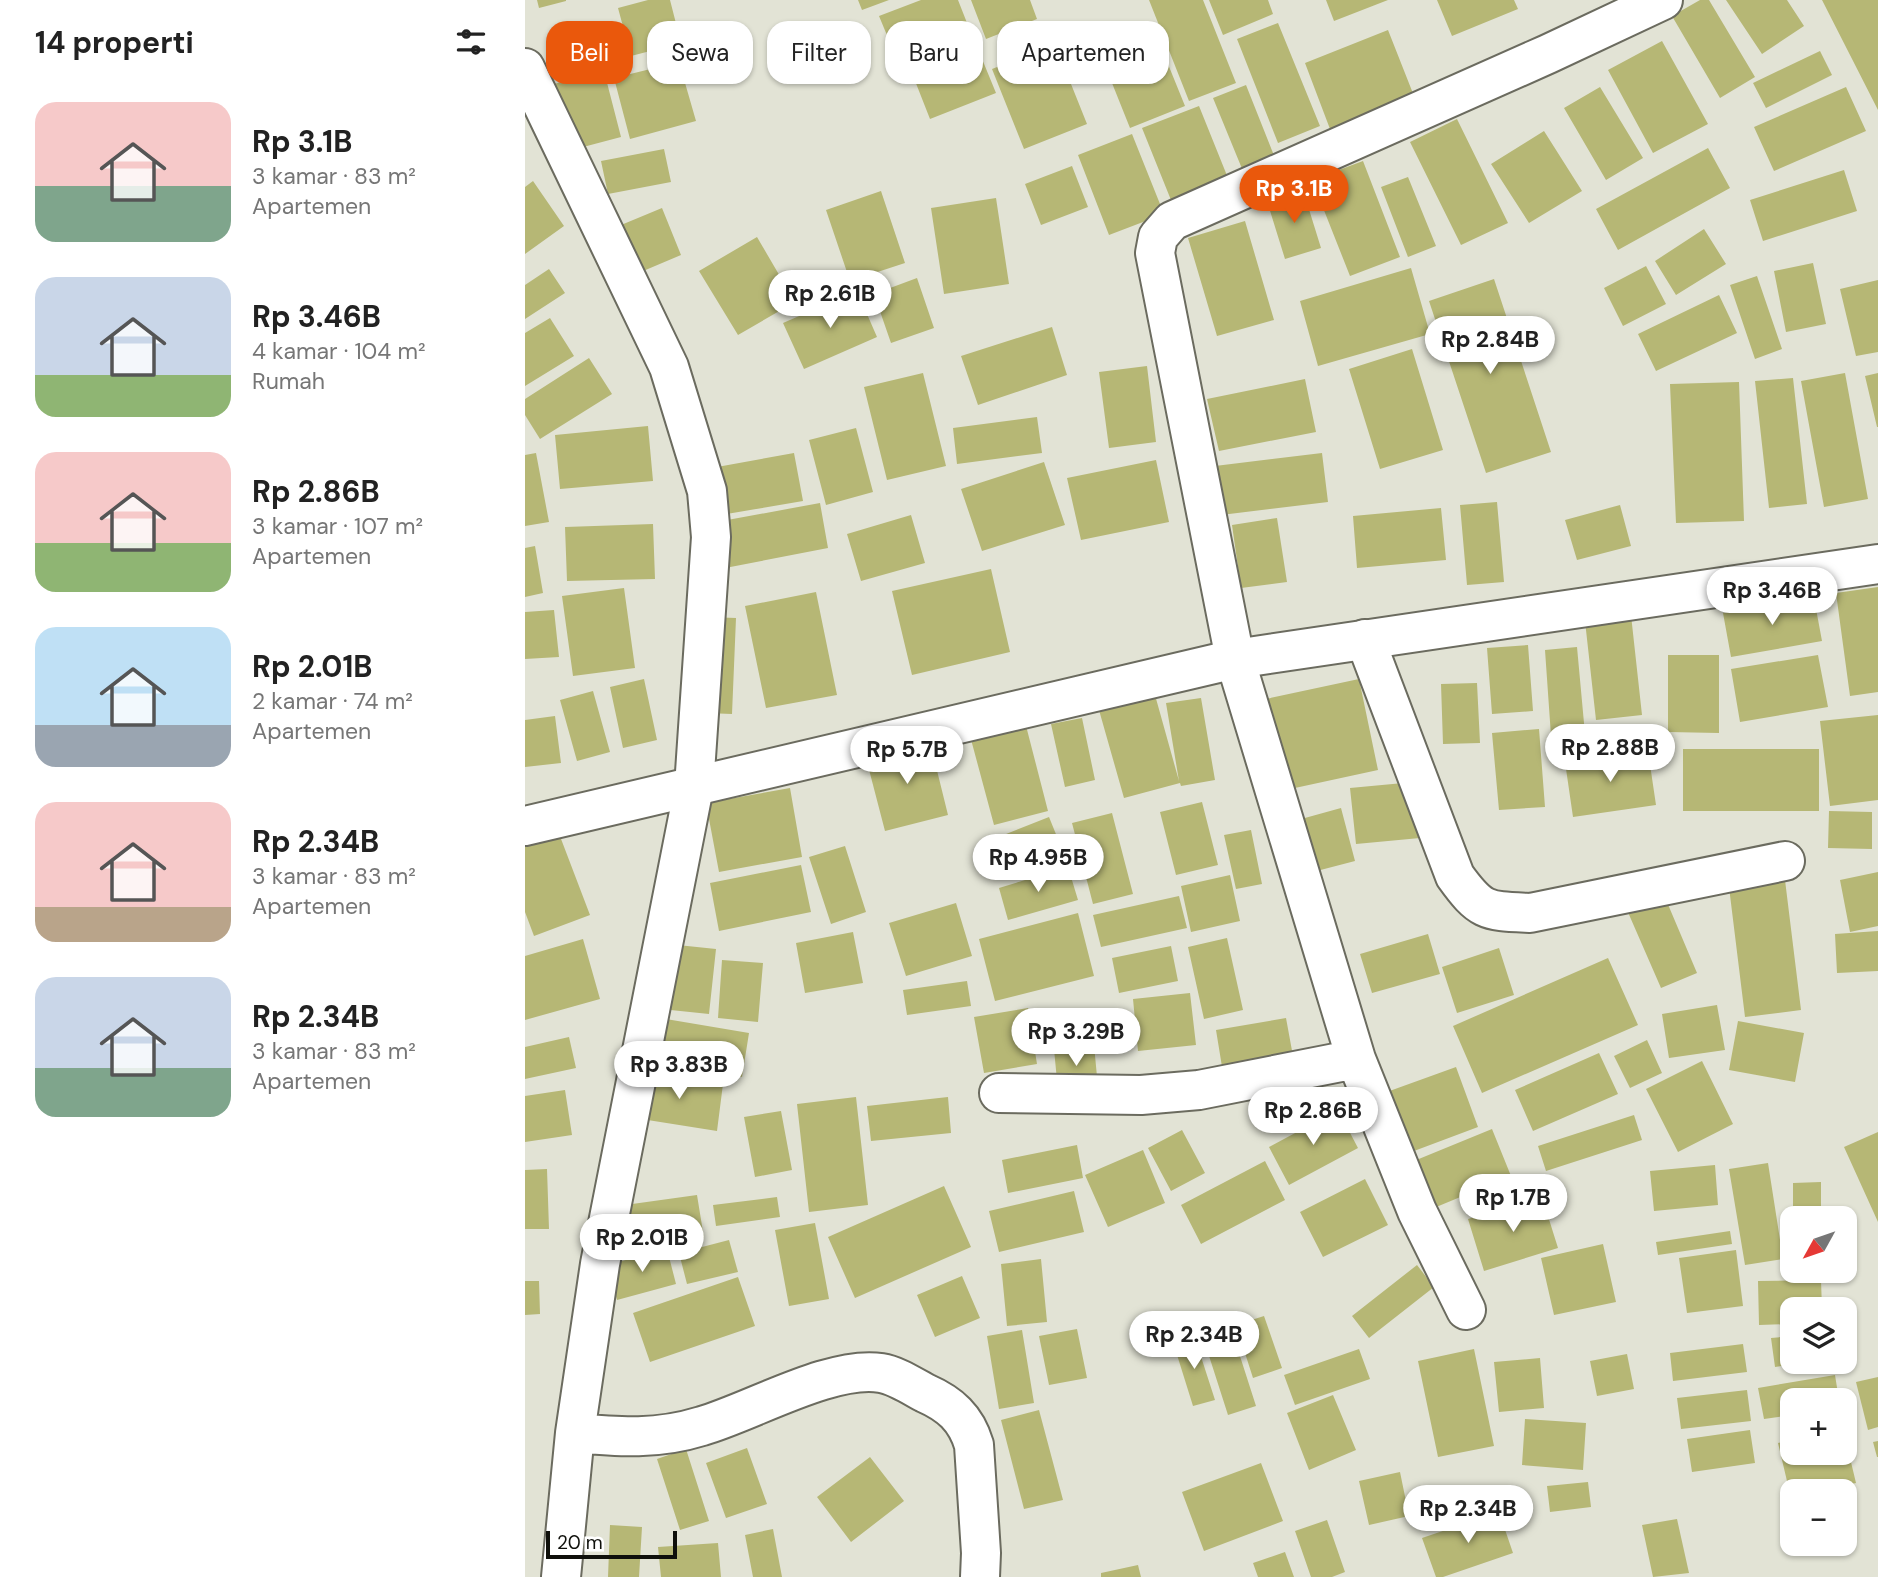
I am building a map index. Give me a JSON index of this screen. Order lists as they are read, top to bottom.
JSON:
{
  "scale_bar": "20 m",
  "north": "bottom left",
  "page": {
    "heading": "14 properti",
    "chip": [
      "Beli",
      "Sewa",
      "Filter",
      "Baru",
      "Apartemen"
    ],
    "list": [
      {
        "name": "Rp 3.1B",
        "note": "3 kamar · 83 m² · Apartemen"
      },
      {
        "name": "Rp 3.46B",
        "note": "4 kamar · 104 m² · Rumah"
      },
      {
        "name": "Rp 2.86B",
        "note": "3 kamar · 107 m² · Apartemen"
      },
      {
        "name": "Rp 2.01B",
        "note": "2 kamar · 74 m² · Apartemen"
      },
      {
        "name": "Rp 2.34B",
        "note": "3 kamar · 83 m² · Apartemen"
      },
      {
        "name": "Rp 2.34B",
        "note": "3 kamar · 83 m² · Apartemen"
      }
    ],
    "price": [
      "Rp 3.1B",
      "Rp 2.61B",
      "Rp 2.84B",
      "Rp 3.46B",
      "Rp 2.88B",
      "Rp 5.7B",
      "Rp 4.95B",
      "Rp 3.29B",
      "Rp 3.83B",
      "Rp 2.86B",
      "Rp 1.7B",
      "Rp 2.01B",
      "Rp 2.34B",
      "Rp 2.34B"
    ],
    "map_buttons": ["+", "−"],
    "scale": "20 m"
  }
}
